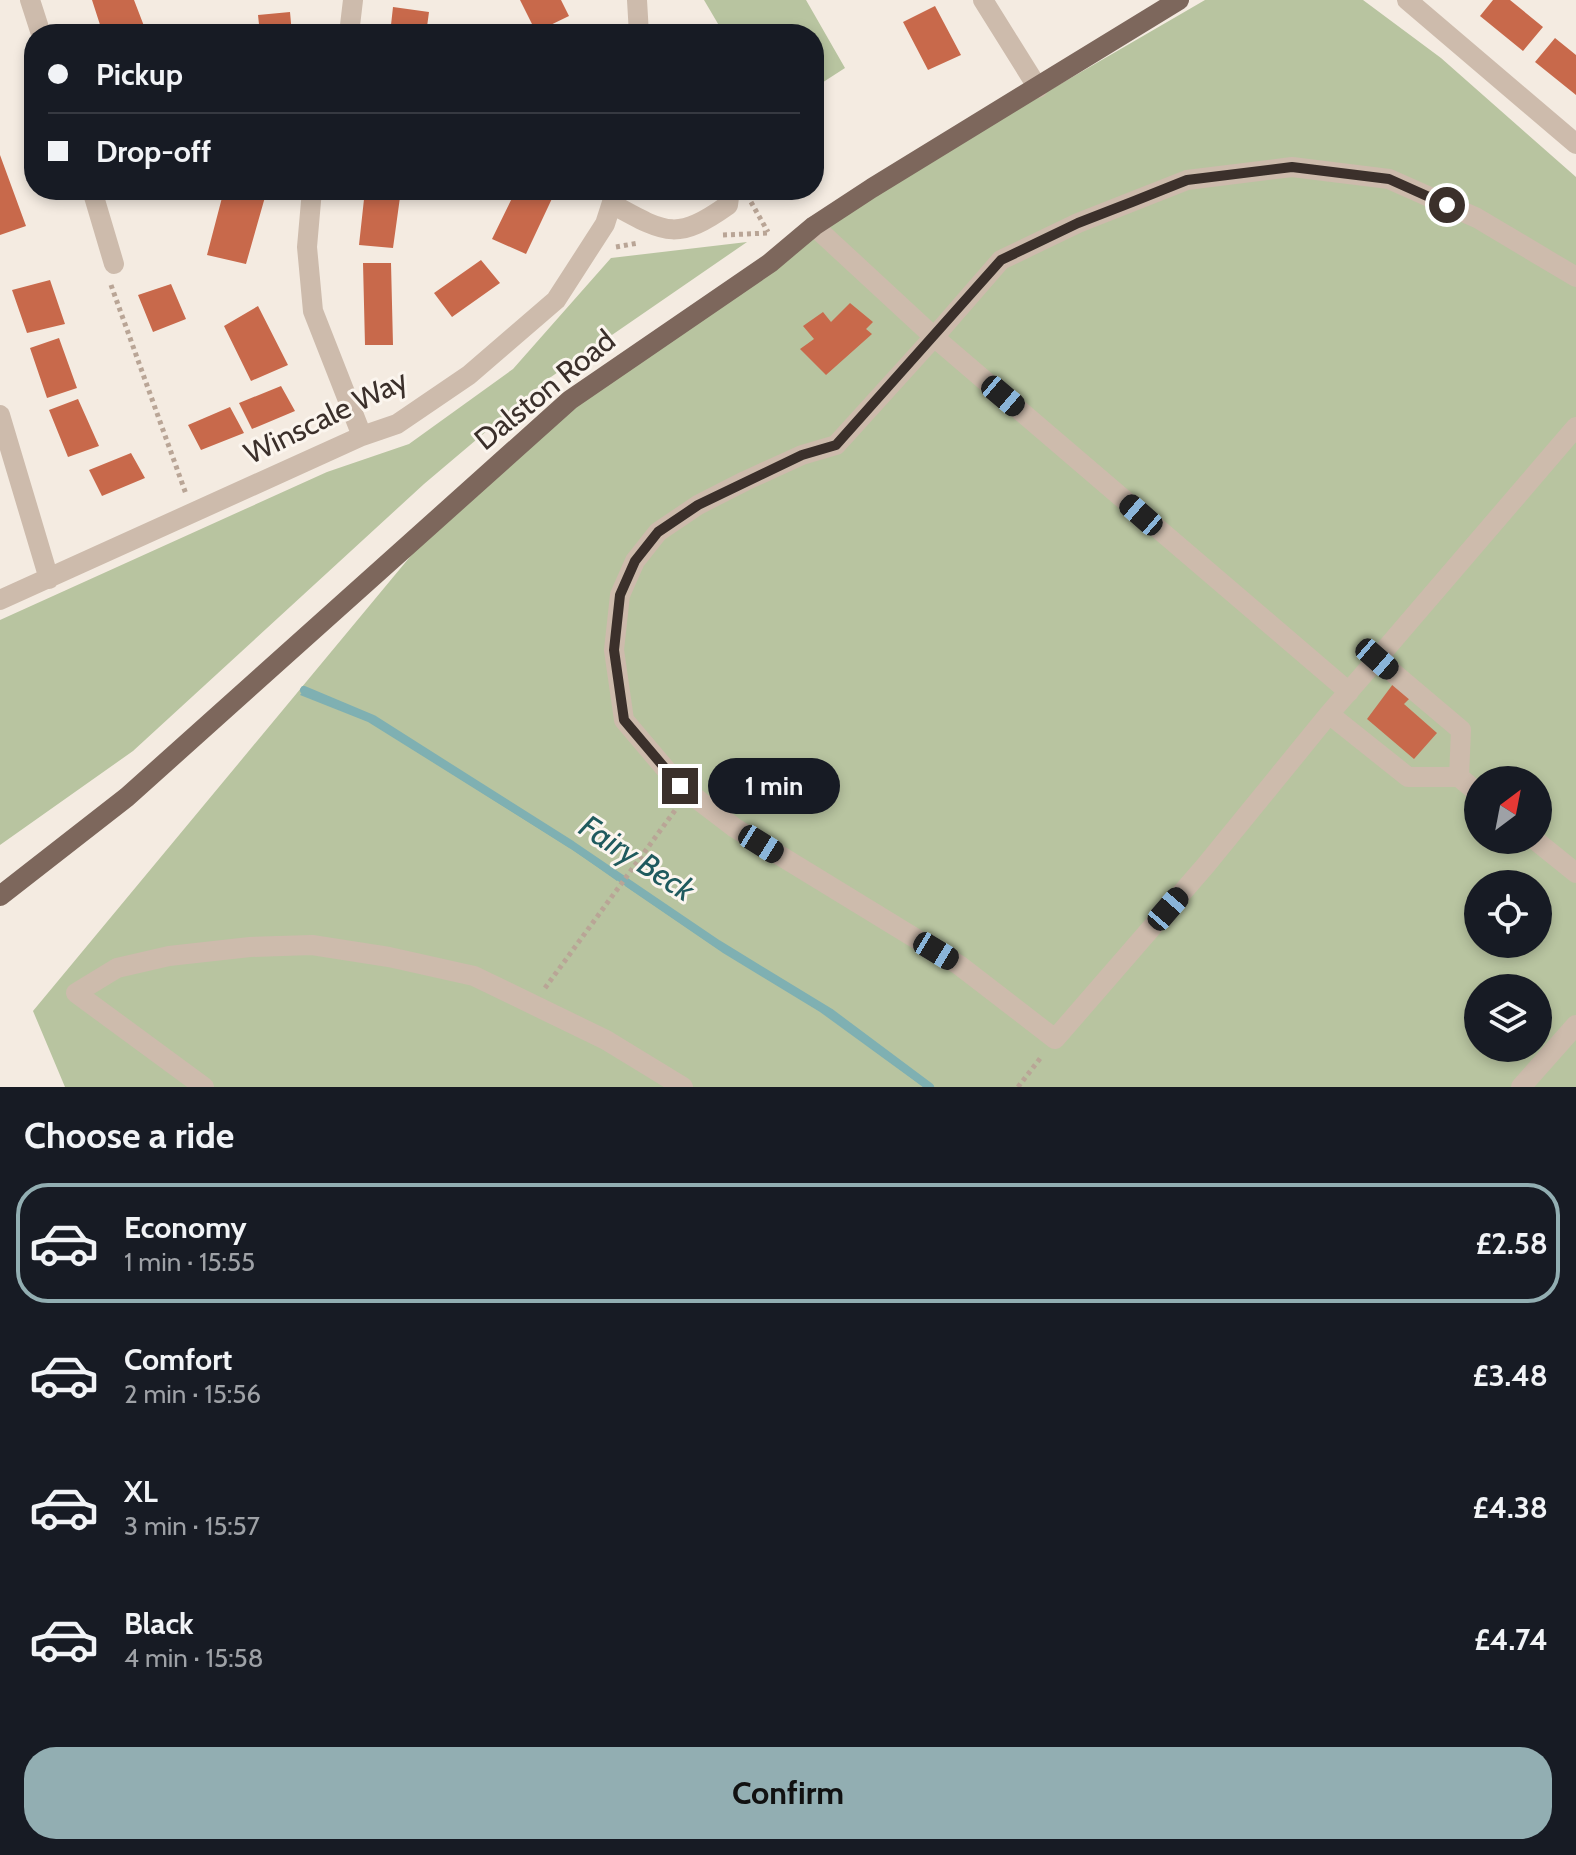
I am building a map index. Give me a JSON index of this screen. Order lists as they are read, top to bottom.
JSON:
{
  "streets": {
    "main road": ["Dalston Road"],
    "street": ["Winscale Way"]
  },
  "water": ["Fairy Beck"],
  "north": "top right",
  "page": {
    "banner": ["Pickup", "Drop-off"],
    "bubble": "1 min",
    "heading": "Choose a ride",
    "list": [
      {
        "name": "Economy",
        "note": "1 min · 15:55",
        "value": "£2.58"
      },
      {
        "name": "Comfort",
        "note": "2 min · 15:56",
        "value": "£3.48"
      },
      {
        "name": "XL",
        "note": "3 min · 15:57",
        "value": "£4.38"
      },
      {
        "name": "Black",
        "note": "4 min · 15:58",
        "value": "£4.74"
      }
    ],
    "buttons": "Confirm"
  }
}
